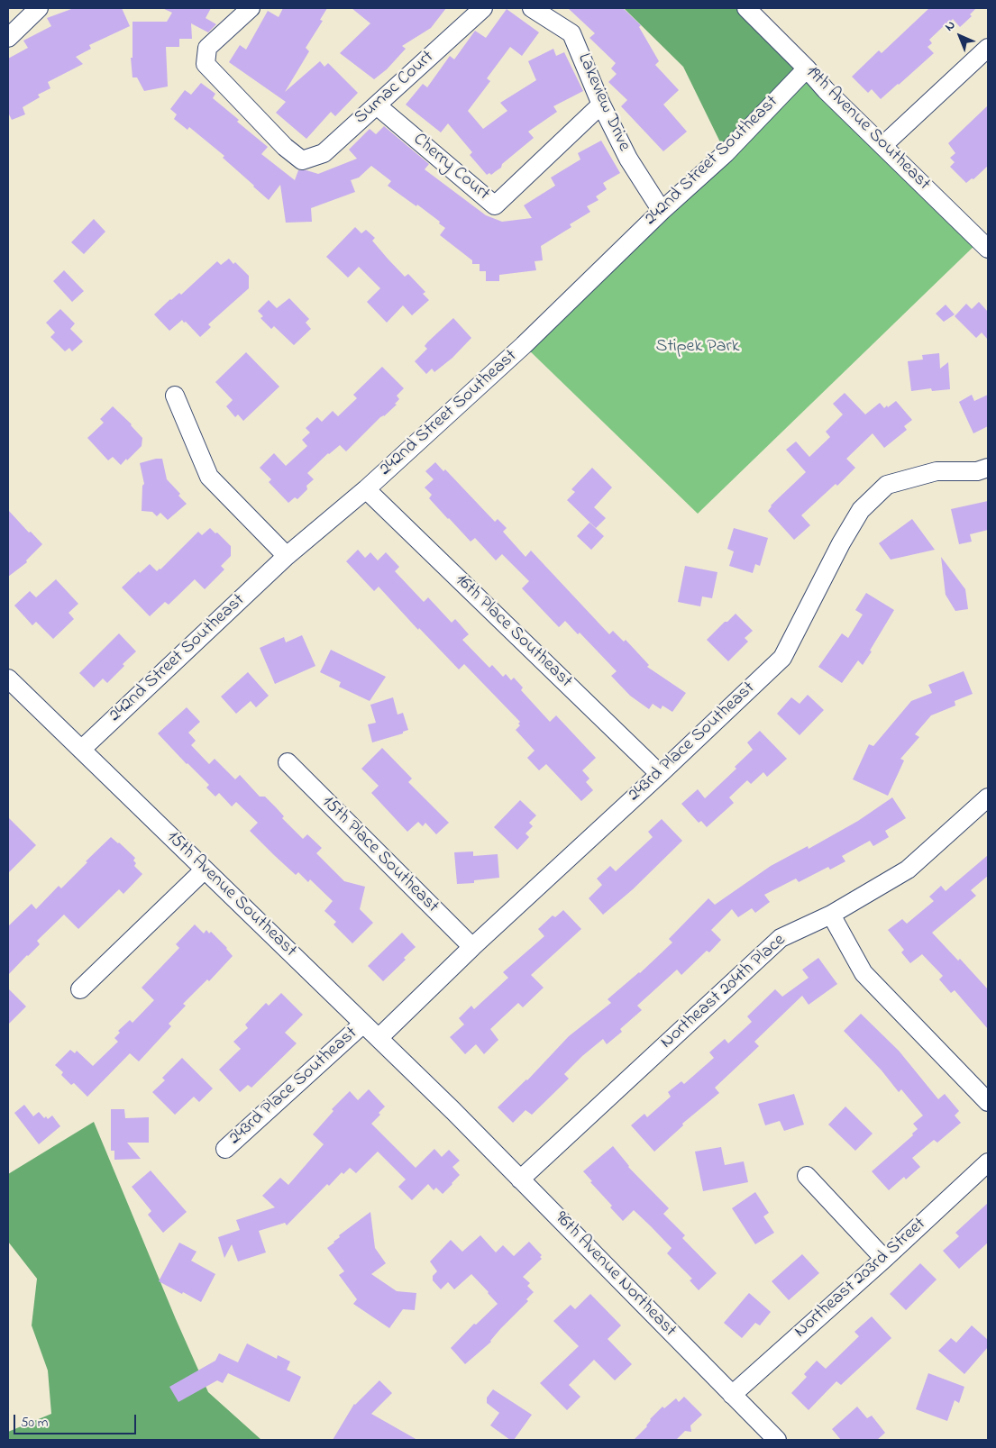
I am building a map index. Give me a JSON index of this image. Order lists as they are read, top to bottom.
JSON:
{
  "streets": {
    "street": [
      "Sumac Court",
      "Lakeview Drive",
      "19th Avenue Southeast",
      "242nd Street Southeast",
      "Cherry Court",
      "16th Place Southeast",
      "243rd Place Southeast",
      "15th Place Southeast",
      "15th Avenue Southeast",
      "Northeast 204th Place",
      "96th Avenue Northeast",
      "Northeast 203rd Street"
    ]
  },
  "crossings": [
    ["Sumac Court", "Cherry Court"],
    ["Lakeview Drive", "242nd Street Southeast"],
    ["Lakeview Drive", "Cherry Court"],
    ["19th Avenue Southeast", "242nd Street Southeast"],
    ["242nd Street Southeast", "16th Place Southeast"],
    ["242nd Street Southeast", "15th Avenue Southeast"],
    ["16th Place Southeast", "243rd Place Southeast"],
    ["243rd Place Southeast", "15th Place Southeast"],
    ["243rd Place Southeast", "15th Avenue Southeast"],
    ["15th Avenue Southeast", "96th Avenue Northeast"],
    ["Northeast 204th Place", "96th Avenue Northeast"],
    ["96th Avenue Northeast", "Northeast 203rd Street"]
  ],
  "parks": ["Stipek Park"],
  "scale_bar": "50 m",
  "north": "top left"
}
